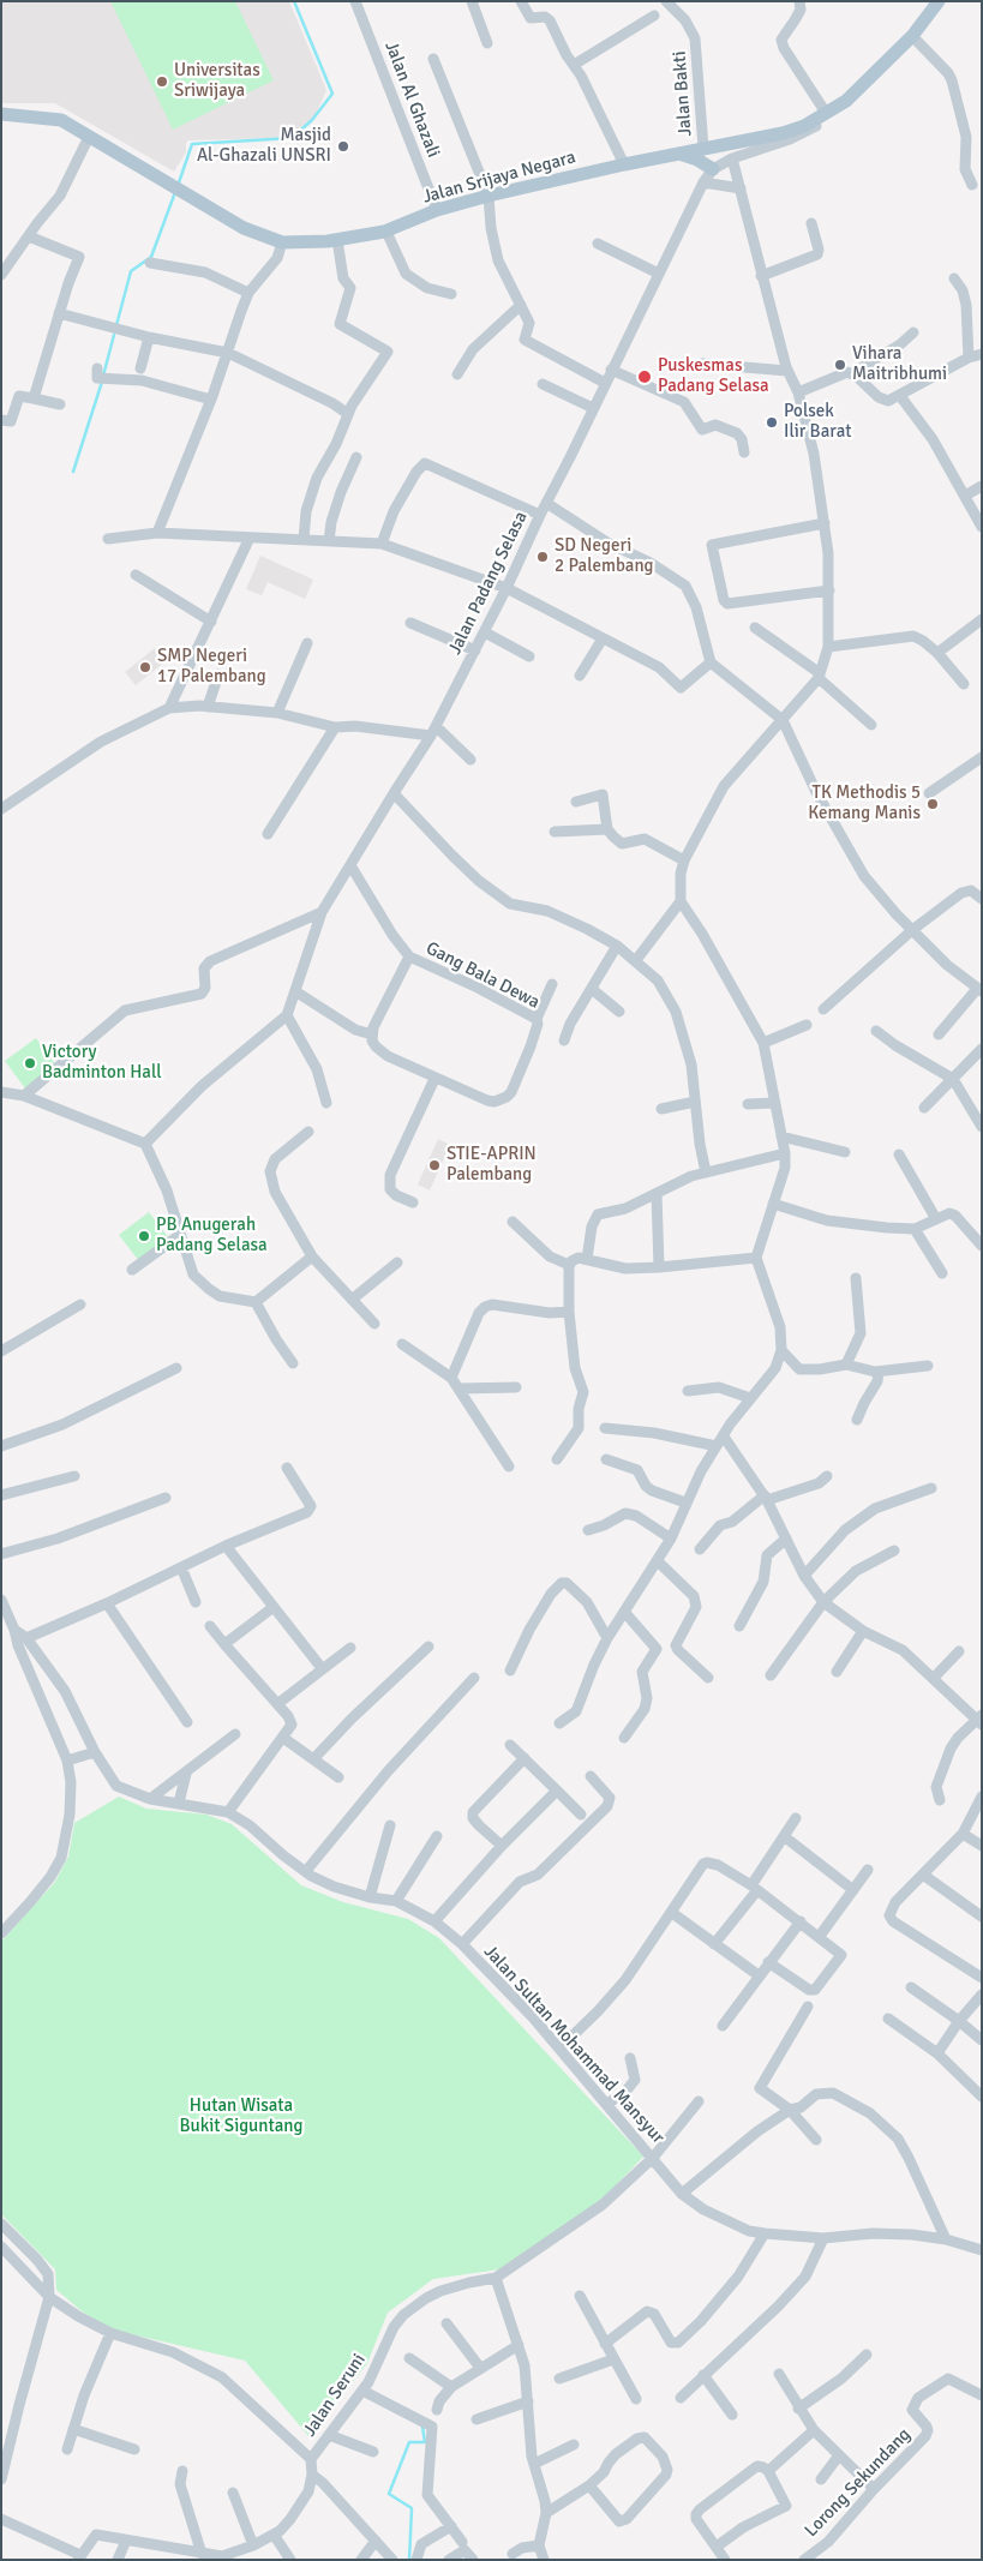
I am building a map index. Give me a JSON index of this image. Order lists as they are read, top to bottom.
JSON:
{
  "streets": {
    "main road": ["Jalan Srijaya Negara"],
    "street": [
      "Jalan Bakti",
      "Jalan Al Ghazali",
      "Jalan Padang Selasa",
      "Gang Bala Dewa",
      "Jalan Sultan Mohammad Mansyur",
      "Jalan Seruni",
      "Lorong Sekundang"
    ]
  },
  "crossings": [
    ["Jalan Bakti", "Jalan Srijaya Negara"],
    ["Jalan Al Ghazali", "Jalan Srijaya Negara"],
    ["Jalan Srijaya Negara", "Jalan Padang Selasa"],
    ["Jalan Padang Selasa", "Gang Bala Dewa"],
    ["Jalan Sultan Mohammad Mansyur", "Jalan Seruni"]
  ],
  "parks": ["Hutan Wisata Bukit Siguntang"],
  "places": [
    "Universitas Sriwijaya",
    "Masjid Al-Ghazali UNSRI",
    "Vihara Maitribhumi",
    "Puskesmas Padang Selasa",
    "Polsek Ilir Barat",
    "SD Negeri 2 Palembang",
    "SMP Negeri 17 Palembang",
    "TK Methodis 5 Kemang Manis",
    "Victory Badminton Hall",
    "STIE-APRIN Palembang",
    "PB Anugerah Padang Selasa"
  ]
}
